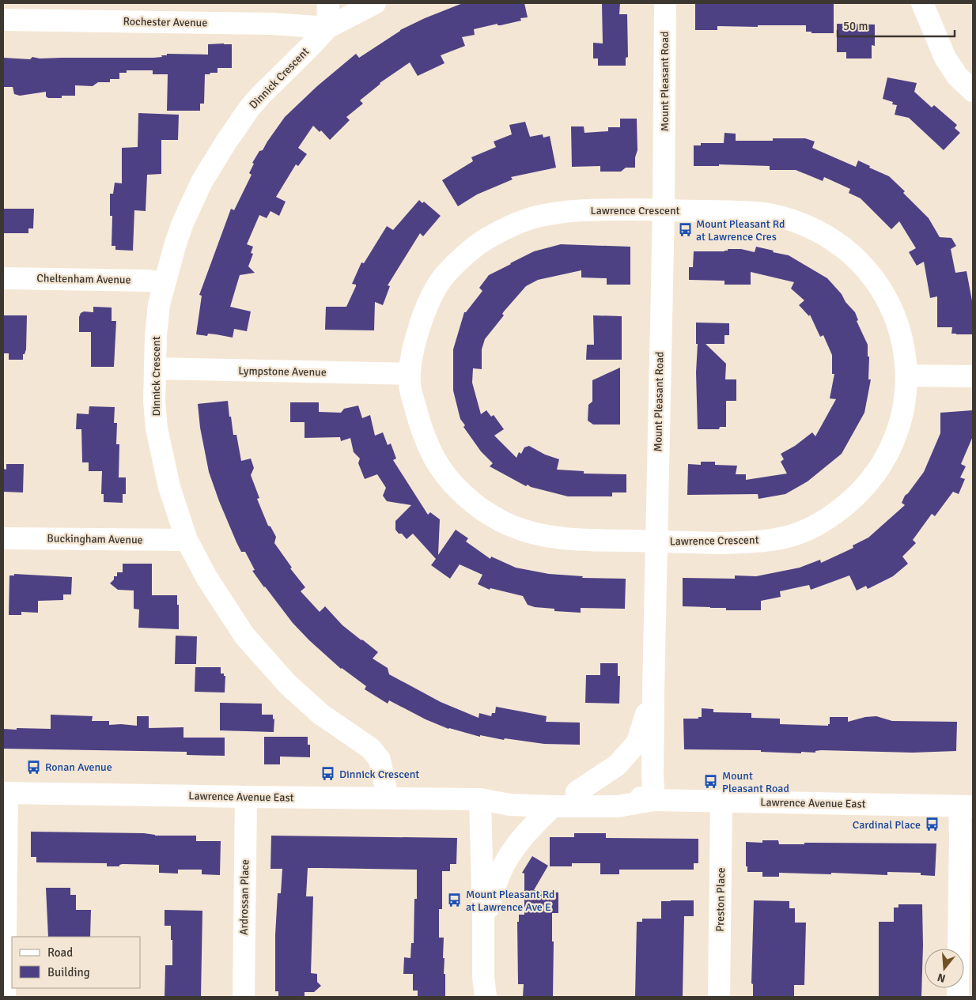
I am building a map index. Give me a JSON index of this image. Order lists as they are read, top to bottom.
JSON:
{
  "streets": {
    "street": [
      "Rochester Avenue",
      "Dinnick Crescent",
      "Mount Pleasant Road",
      "Lawrence Crescent",
      "Cheltenham Avenue",
      "Lympstone Avenue",
      "Buckingham Avenue",
      "Lawrence Avenue East",
      "Ardrossan Place",
      "Preston Place"
    ]
  },
  "crossings": [
    ["Rochester Avenue", "Dinnick Crescent"],
    ["Dinnick Crescent", "Cheltenham Avenue"],
    ["Dinnick Crescent", "Lympstone Avenue"],
    ["Dinnick Crescent", "Buckingham Avenue"],
    ["Dinnick Crescent", "Lawrence Avenue East"],
    ["Mount Pleasant Road", "Lawrence Crescent"],
    ["Mount Pleasant Road", "Lawrence Avenue East"],
    ["Lawrence Crescent", "Lympstone Avenue"],
    ["Lawrence Avenue East", "Ardrossan Place"],
    ["Lawrence Avenue East", "Preston Place"]
  ],
  "places": {
    "bus stop": [
      "Mount Pleasant Rd at Lawrence Cres",
      "Ronan Avenue",
      "Dinnick Crescent",
      "Mount Pleasant Road",
      "Cardinal Place",
      "Mount Pleasant Rd at Lawrence Ave E"
    ]
  },
  "legend": ["Road", "Building"],
  "scale_bar": "50 m",
  "north": "bottom"
}
